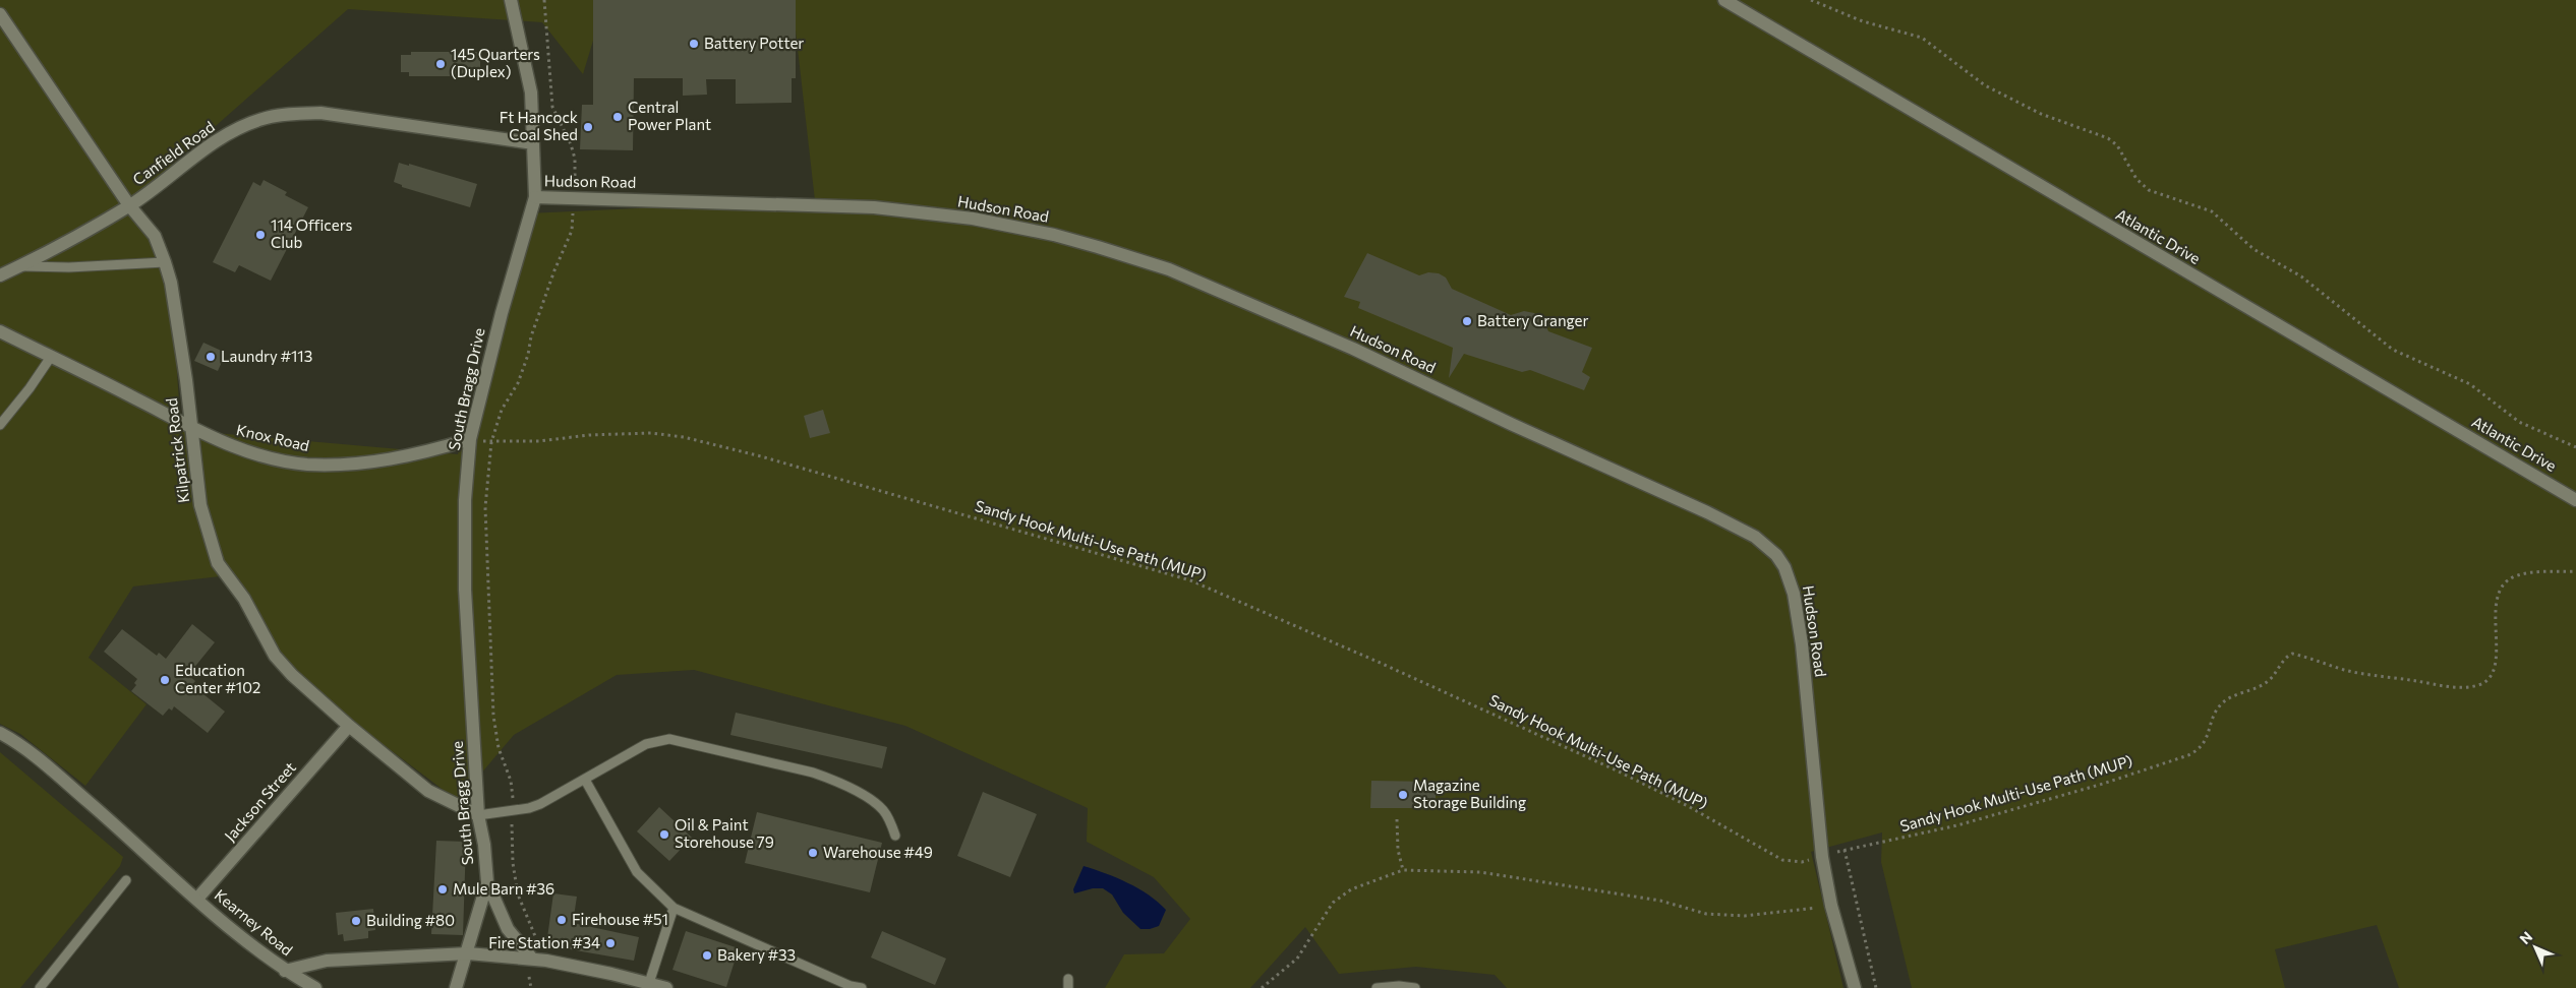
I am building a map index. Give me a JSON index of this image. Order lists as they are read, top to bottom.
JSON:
{
  "streets": {
    "street": [
      "Canfield Road",
      "Hudson Road",
      "Atlantic Drive",
      "South Bragg Drive",
      "Knox Road",
      "Kilpatrick Road",
      "Jackson Street",
      "Kearney Road"
    ],
    "path": ["Sandy Hook Multi-Use Path (MUP)"]
  },
  "crossings": [
    ["Canfield Road", "South Bragg Drive"],
    ["Canfield Road", "Kilpatrick Road"],
    ["Hudson Road", "South Bragg Drive"],
    ["Hudson Road", "Sandy Hook Multi-Use Path (MUP)"],
    ["South Bragg Drive", "Knox Road"],
    ["South Bragg Drive", "Kilpatrick Road"],
    ["South Bragg Drive", "Kearney Road"],
    ["Knox Road", "Kilpatrick Road"],
    ["Kilpatrick Road", "Jackson Street"],
    ["Jackson Street", "Kearney Road"]
  ],
  "places": [
    "Battery Potter",
    "145 Quarters (Duplex)",
    "Central Power Plant",
    "Ft Hancock Coal Shed",
    "114 Officers Club",
    "Battery Granger",
    "Laundry #113",
    "Education Center #102",
    "Magazine Storage Building",
    "Oil & Paint Storehouse 79",
    "Warehouse #49",
    "Mule Barn #36",
    "Firehouse #51",
    "Building #80",
    "Fire Station #34",
    "Bakery #33"
  ],
  "north": "top left"
}
